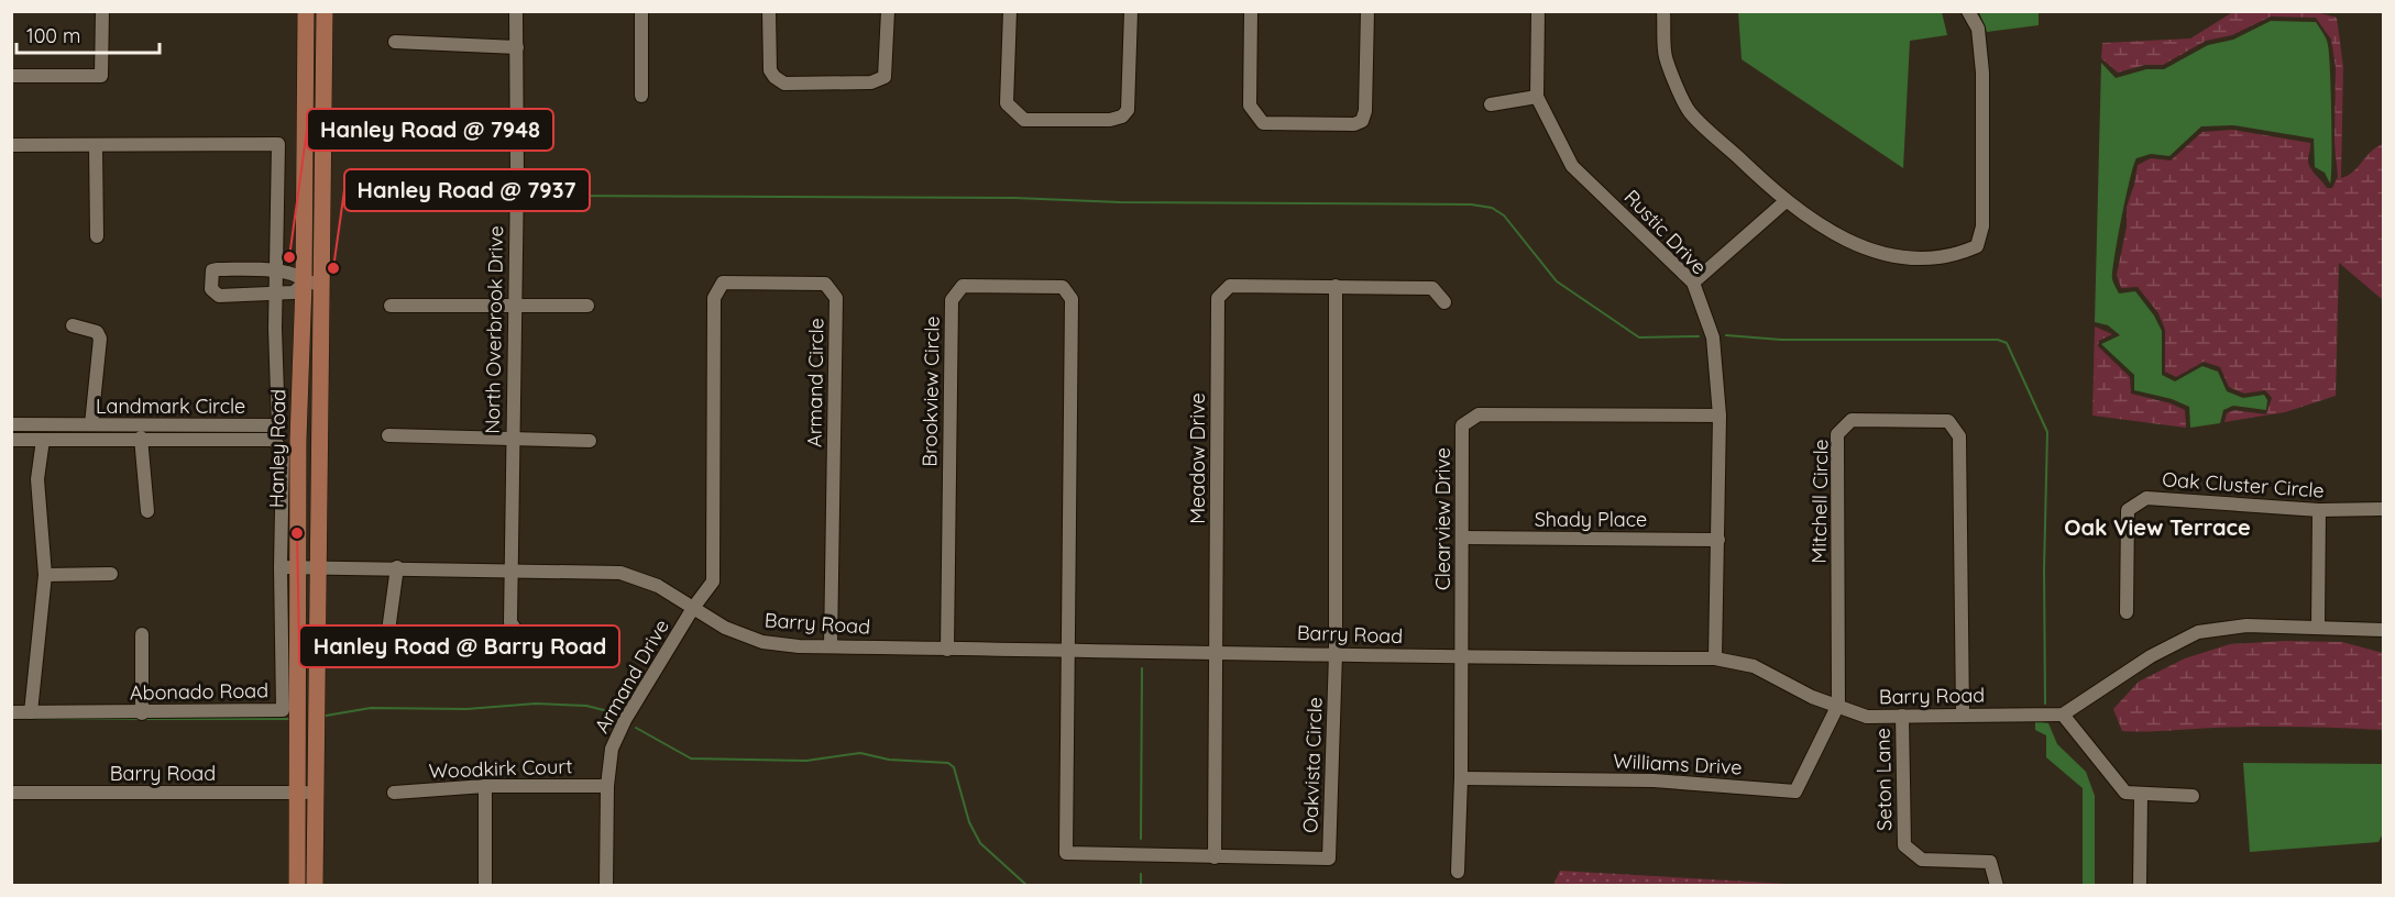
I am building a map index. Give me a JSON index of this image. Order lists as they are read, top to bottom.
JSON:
{
  "streets": {
    "main road": ["Hanley Road"],
    "street": [
      "Rustic Drive",
      "North Overbrook Drive",
      "Armand Circle",
      "Brookview Circle",
      "Landmark Circle",
      "Meadow Drive",
      "Oak Cluster Circle",
      "Mitchell Circle",
      "Clearview Drive",
      "Shady Place",
      "Barry Road",
      "Armand Drive",
      "Abonado Road",
      "Williams Drive",
      "Oakvista Circle",
      "Woodkirk Court",
      "Seton Lane"
    ]
  },
  "crossings": [
    ["Rustic Drive", "Clearview Drive"],
    ["Rustic Drive", "Shady Place"],
    ["Rustic Drive", "Barry Road"],
    ["North Overbrook Drive", "Barry Road"],
    ["Armand Circle", "Barry Road"],
    ["Armand Circle", "Armand Drive"],
    ["Brookview Circle", "Barry Road"],
    ["Brookview Circle", "Oakvista Circle"],
    ["Hanley Road", "Barry Road"],
    ["Hanley Road", "Abonado Road"],
    ["Meadow Drive", "Barry Road"],
    ["Meadow Drive", "Oakvista Circle"],
    ["Mitchell Circle", "Barry Road"],
    ["Mitchell Circle", "Williams Drive"],
    ["Clearview Drive", "Shady Place"],
    ["Clearview Drive", "Barry Road"],
    ["Clearview Drive", "Williams Drive"],
    ["Barry Road", "Armand Drive"],
    ["Barry Road", "Abonado Road"],
    ["Barry Road", "Williams Drive"],
    ["Barry Road", "Oakvista Circle"],
    ["Barry Road", "Seton Lane"],
    ["Armand Drive", "Woodkirk Court"]
  ],
  "districts": ["Oak View Terrace"],
  "places": ["Hanley Road @ 7948", "Hanley Road @ 7937", "Hanley Road @ Barry Road"],
  "scale_bar": "100 m"
}
